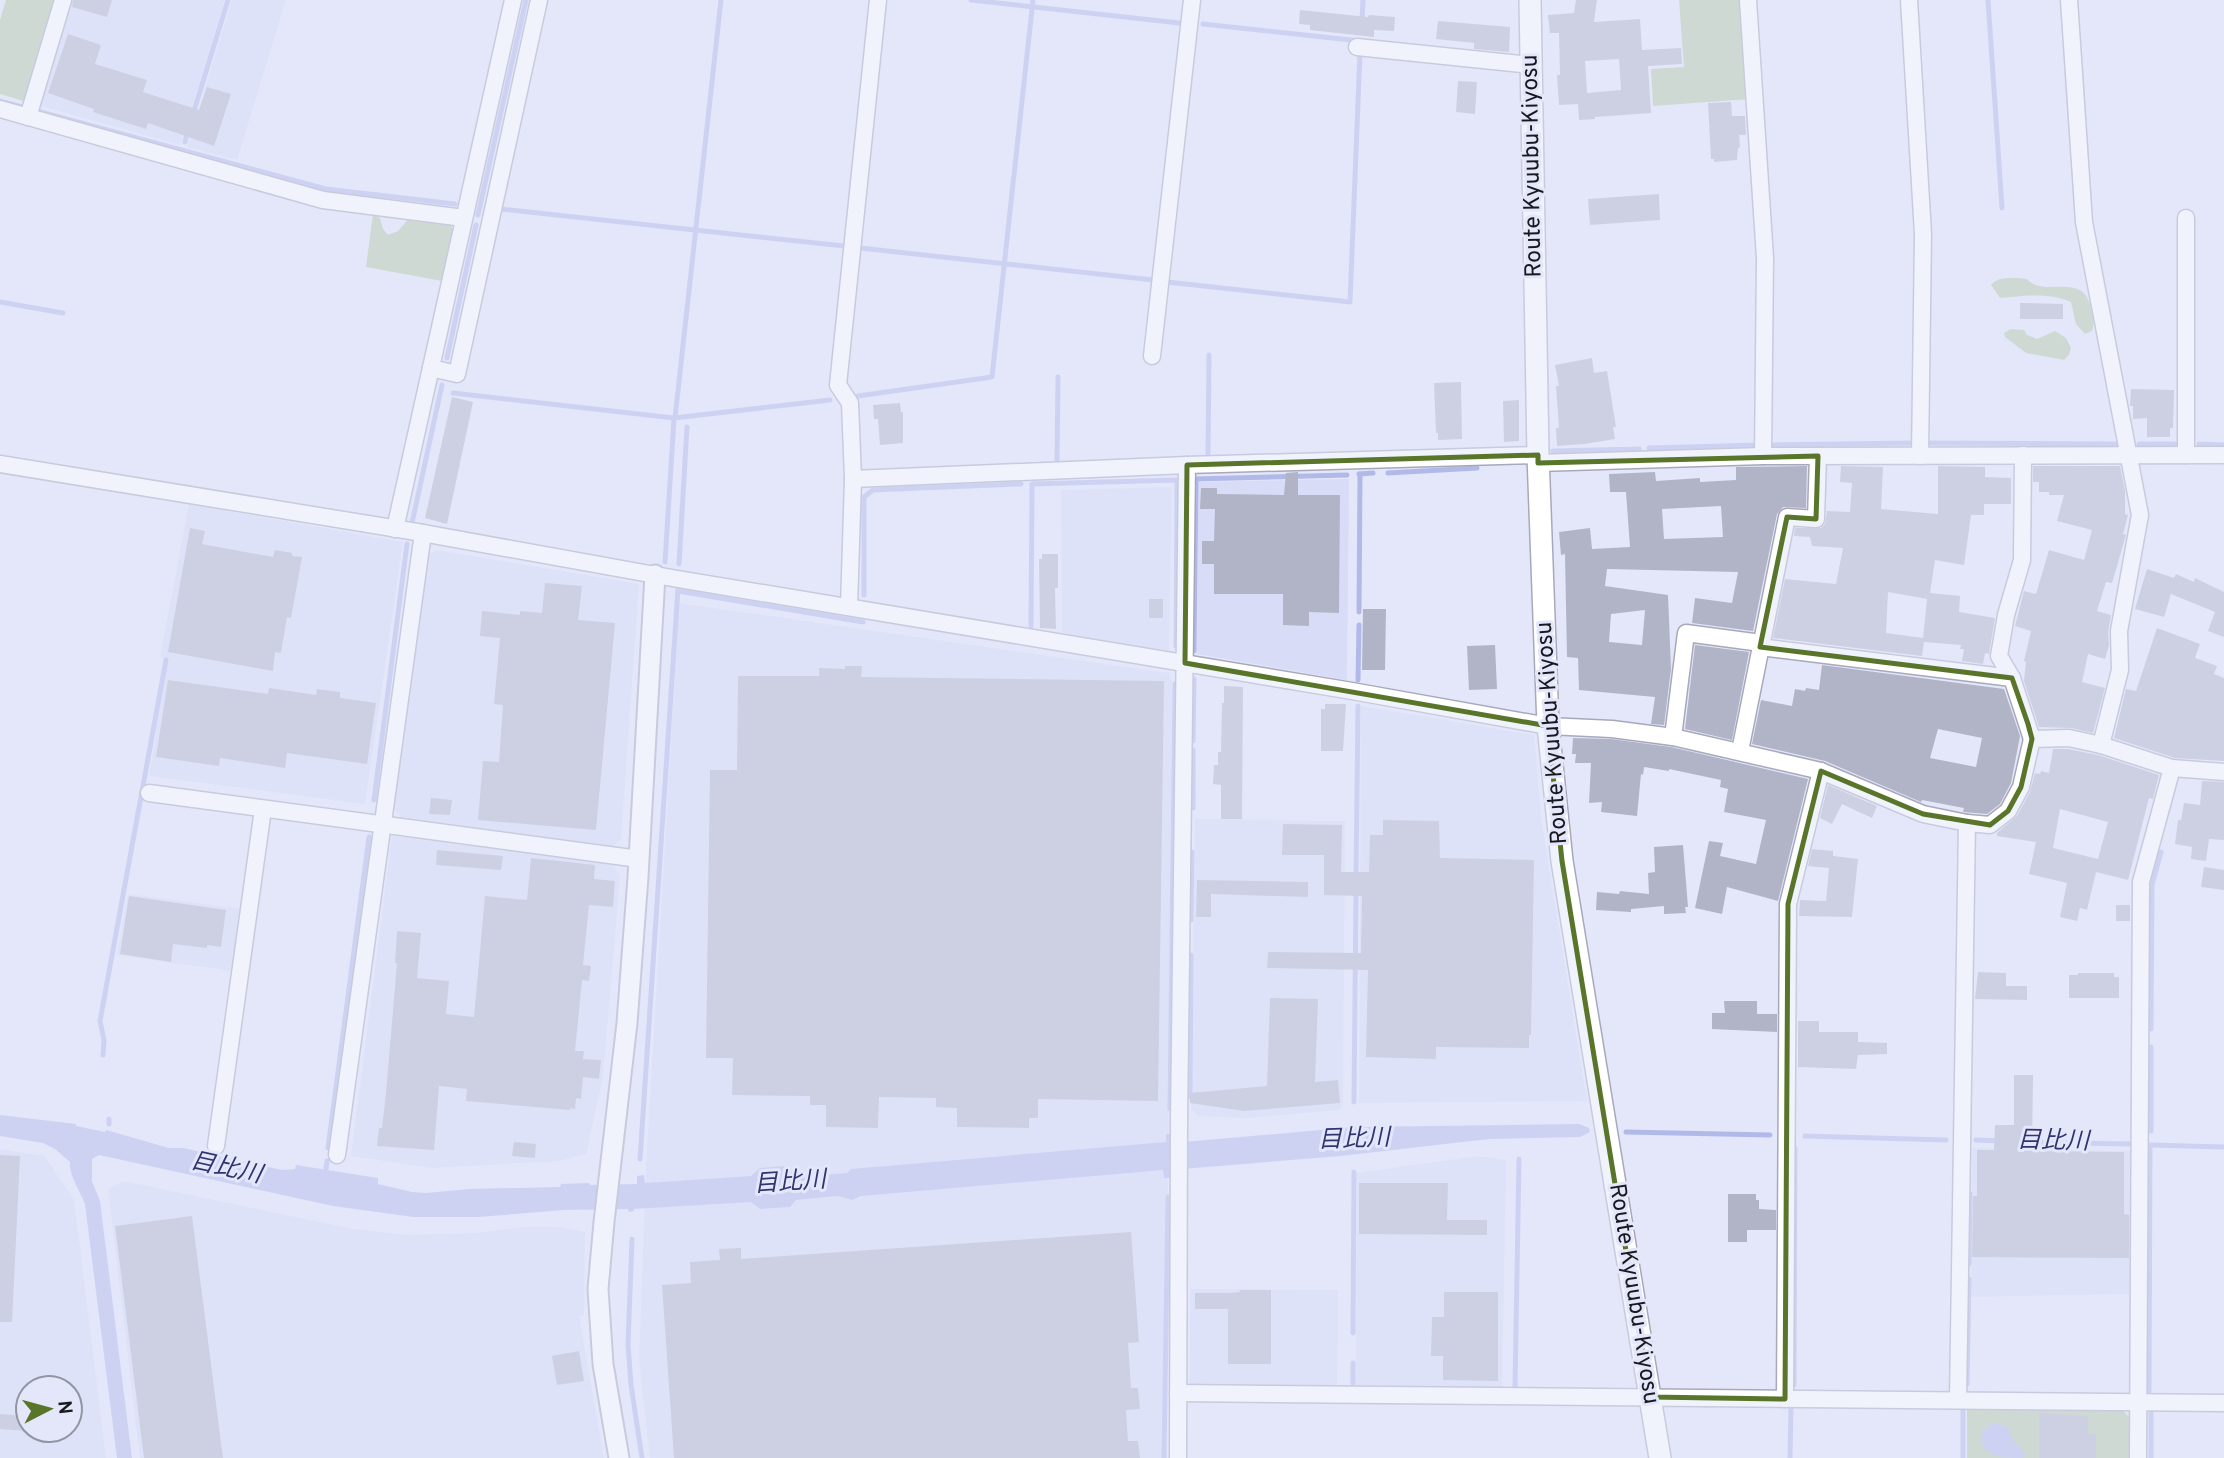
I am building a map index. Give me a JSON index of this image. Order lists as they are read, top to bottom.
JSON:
{
  "streets": {
    "main road": ["Route Kyuubu-Kiyosu"]
  },
  "water": ["目比川"],
  "north": "right"
}
